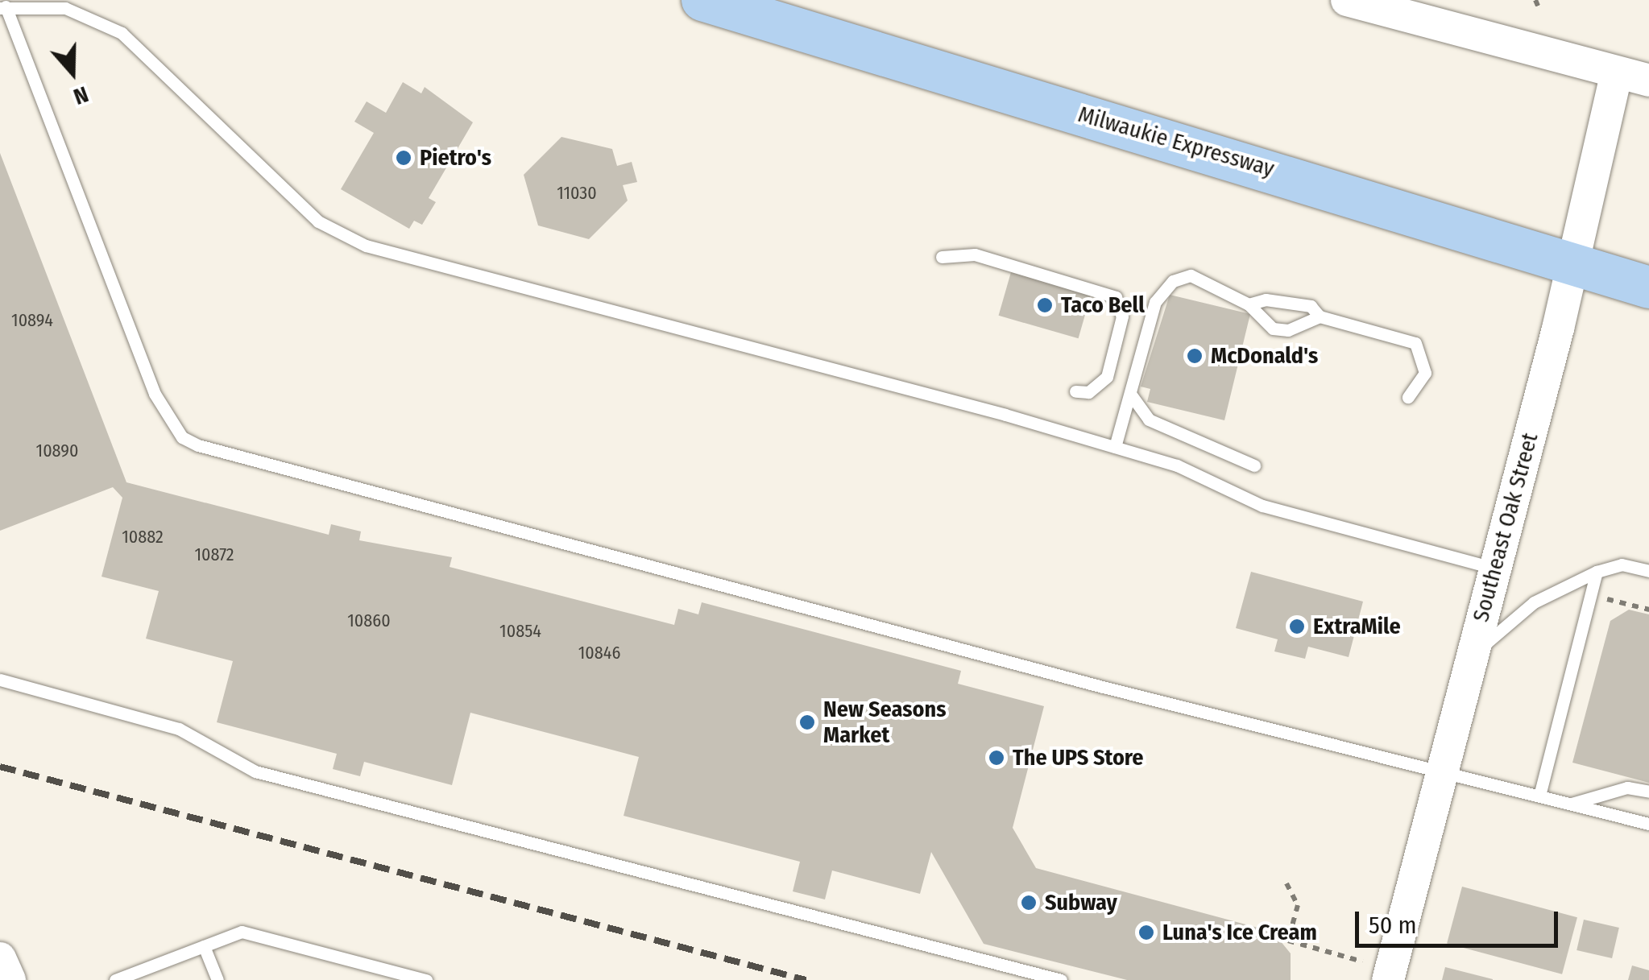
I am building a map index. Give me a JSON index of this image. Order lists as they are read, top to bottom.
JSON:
{
  "streets": {
    "highway": ["Milwaukie Expressway"],
    "street": ["Southeast Oak Street"]
  },
  "crossings": [
    ["Milwaukie Expressway", "Southeast Oak Street"]
  ],
  "places": [
    "Pietro's",
    "Taco Bell",
    "McDonald's",
    "ExtraMile",
    "New Seasons Market",
    "The UPS Store",
    "Subway",
    "Luna's Ice Cream"
  ],
  "house_numbers": [
    "11030",
    "10894",
    "10890",
    "10882",
    "10872",
    "10860",
    "10854",
    "10846"
  ],
  "scale_bar": "50 m",
  "north": "bottom"
}
